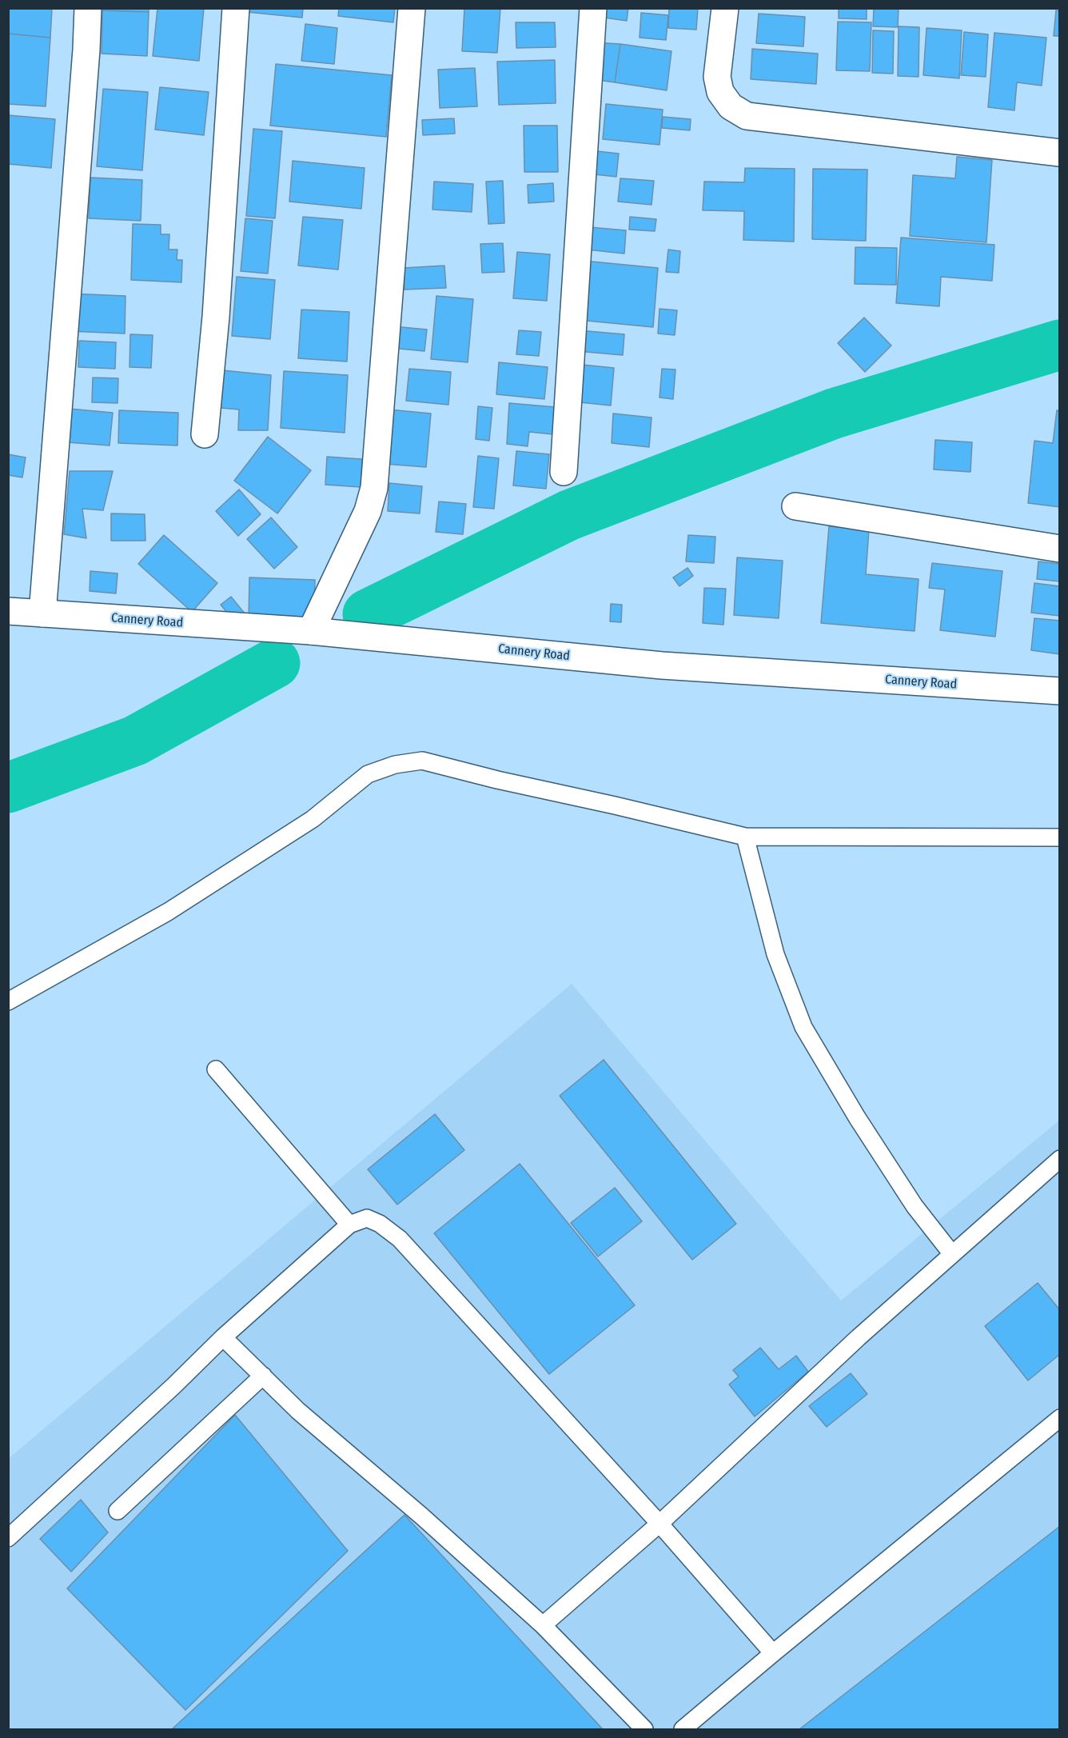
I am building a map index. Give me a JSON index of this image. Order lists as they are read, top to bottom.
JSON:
{
  "streets": {
    "street": ["Cannery Road"]
  }
}
